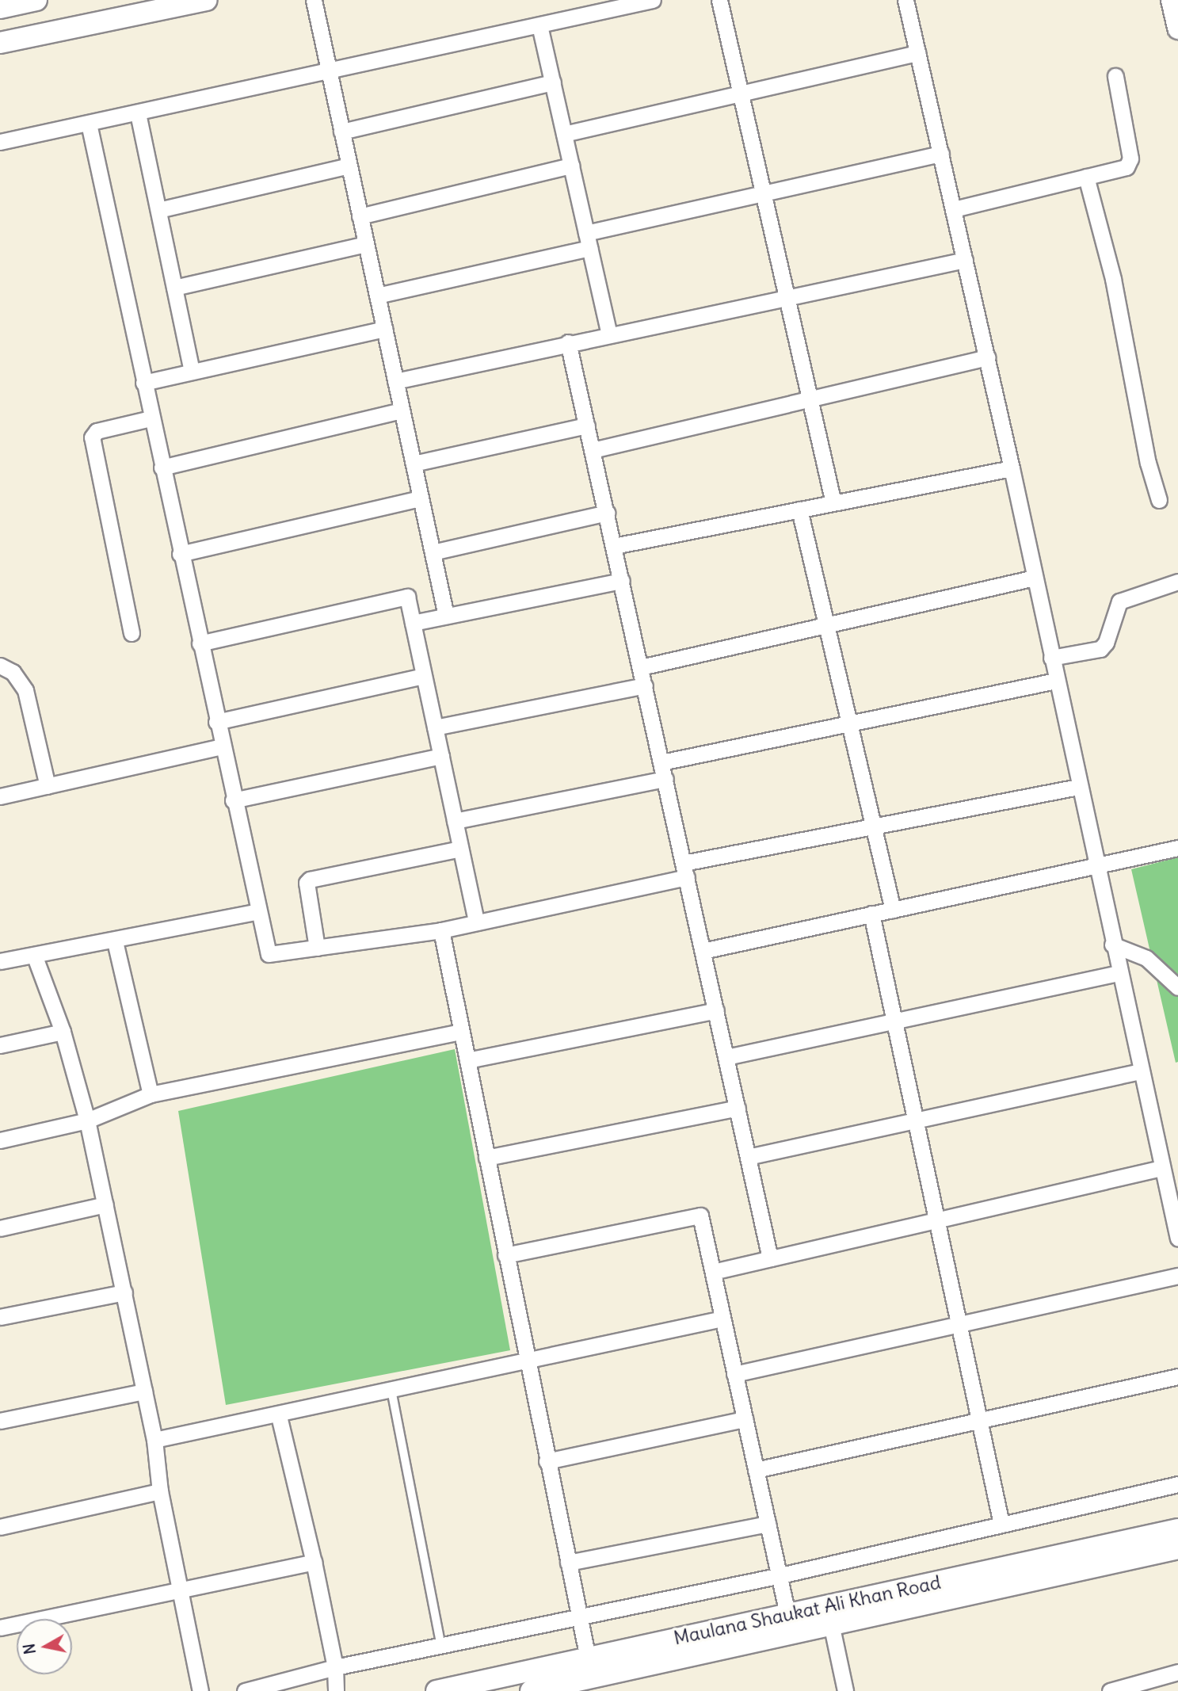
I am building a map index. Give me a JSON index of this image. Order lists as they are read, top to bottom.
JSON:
{
  "streets": {
    "main road": ["Maulana Shaukat Ali Khan Road"]
  },
  "north": "left"
}
